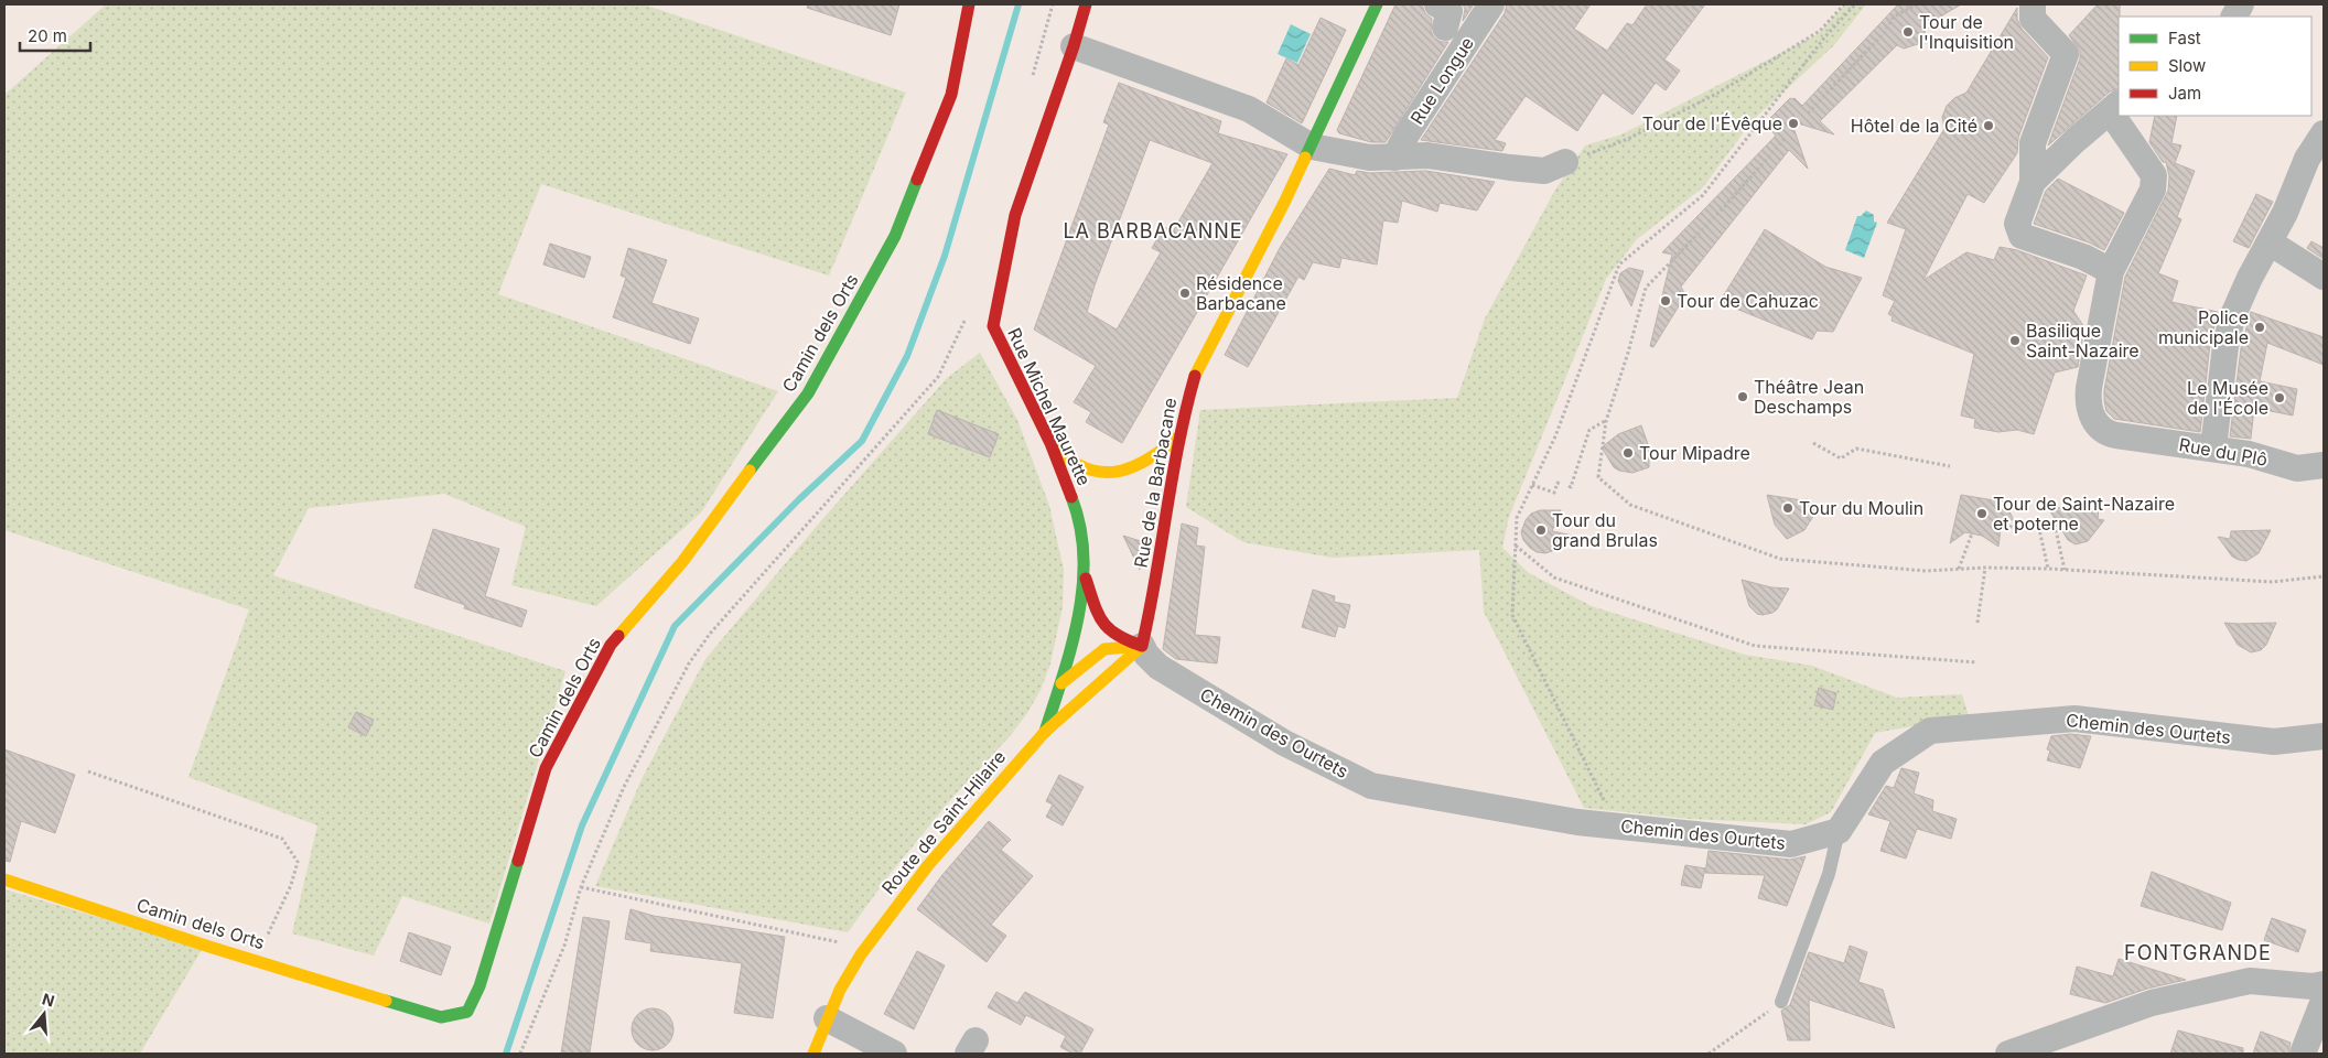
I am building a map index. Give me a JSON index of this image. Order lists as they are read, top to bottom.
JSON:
{
  "streets": {
    "main road": [
      "Camin dels Orts",
      "Rue Michel Maurette",
      "Rue de la Barbacane",
      "Route de Saint-Hilaire"
    ],
    "street": ["Rue Longue", "Rue du Plô", "Chemin des Ourtets"]
  },
  "crossings": [
    ["Rue Michel Maurette", "Route de Saint-Hilaire"],
    ["Rue de la Barbacane", "Chemin des Ourtets"],
    ["Rue de la Barbacane", "Route de Saint-Hilaire"],
    ["Chemin des Ourtets", "Route de Saint-Hilaire"]
  ],
  "districts": ["LA BARBACANNE", "FONTGRANDE"],
  "places": [
    "Tour de l'Inquisition",
    "Tour de l'Évêque",
    "Hôtel de la Cité",
    "Résidence Barbacane",
    "Tour de Cahuzac",
    "Police municipale",
    "Basilique Saint-Nazaire",
    "Théâtre Jean Deschamps",
    "Le Musée de l'École",
    "Tour Mipadre",
    "Tour du Moulin",
    "Tour de Saint-Nazaire et poterne",
    "Tour du grand Brulas"
  ],
  "legend": ["Fast", "Slow", "Jam"],
  "scale_bar": "20 m",
  "north": "top"
}
